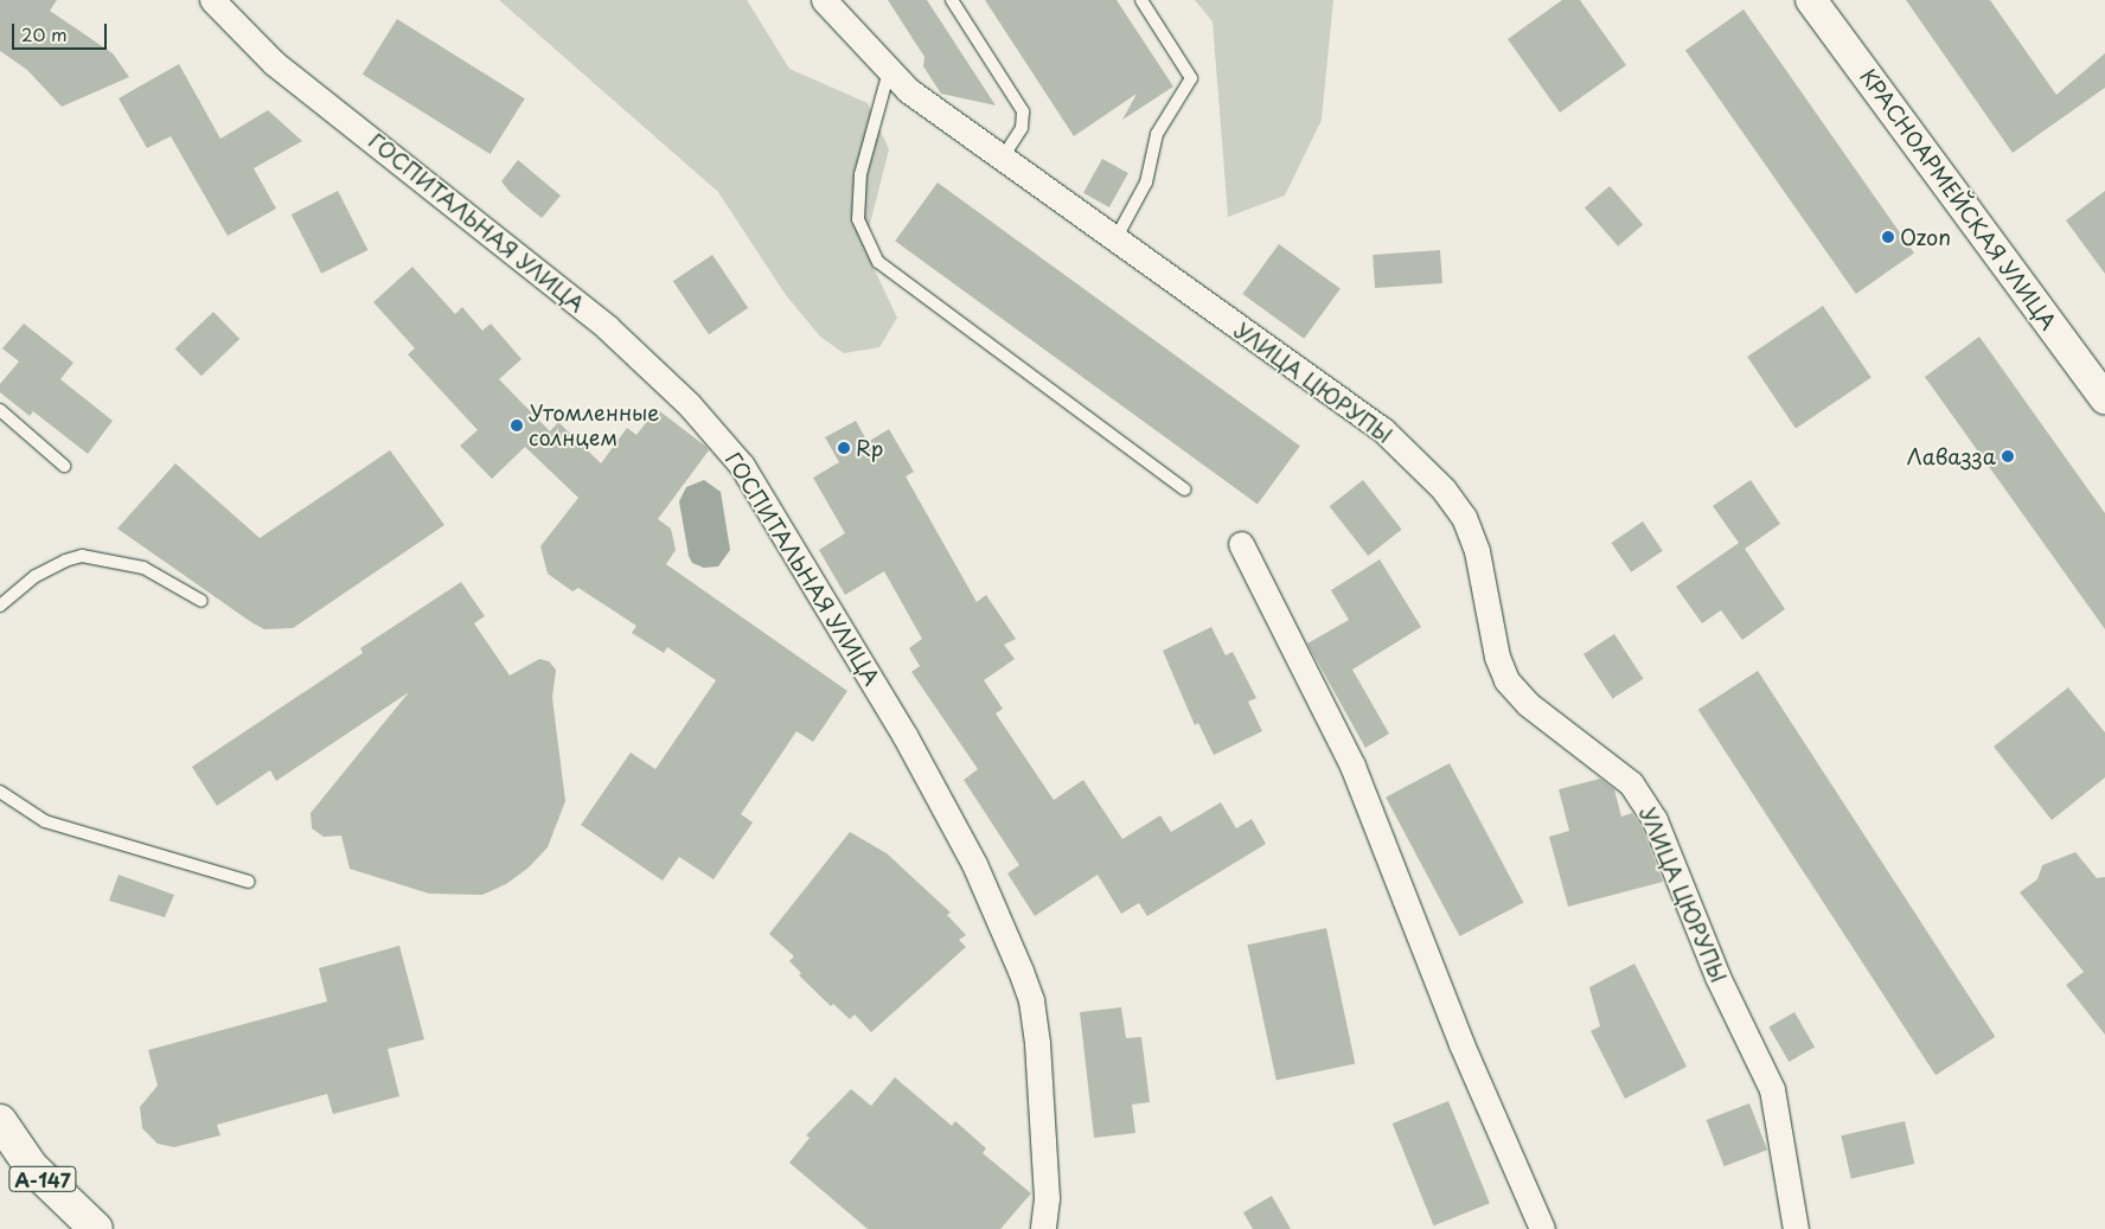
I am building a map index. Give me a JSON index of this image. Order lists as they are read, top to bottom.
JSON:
{
  "streets": {
    "main road": ["А-147"],
    "street": ["КРАСНОАРМЕЙСКАЯ УЛИЦА", "ГОСПИТАЛЬНАЯ УЛИЦА", "УЛИЦА ЦЮРУПЫ"]
  },
  "places": [
    "Ozon",
    "Утомленные солнцем",
    "Rp",
    "Лавазза"
  ],
  "scale_bar": "20 m"
}
